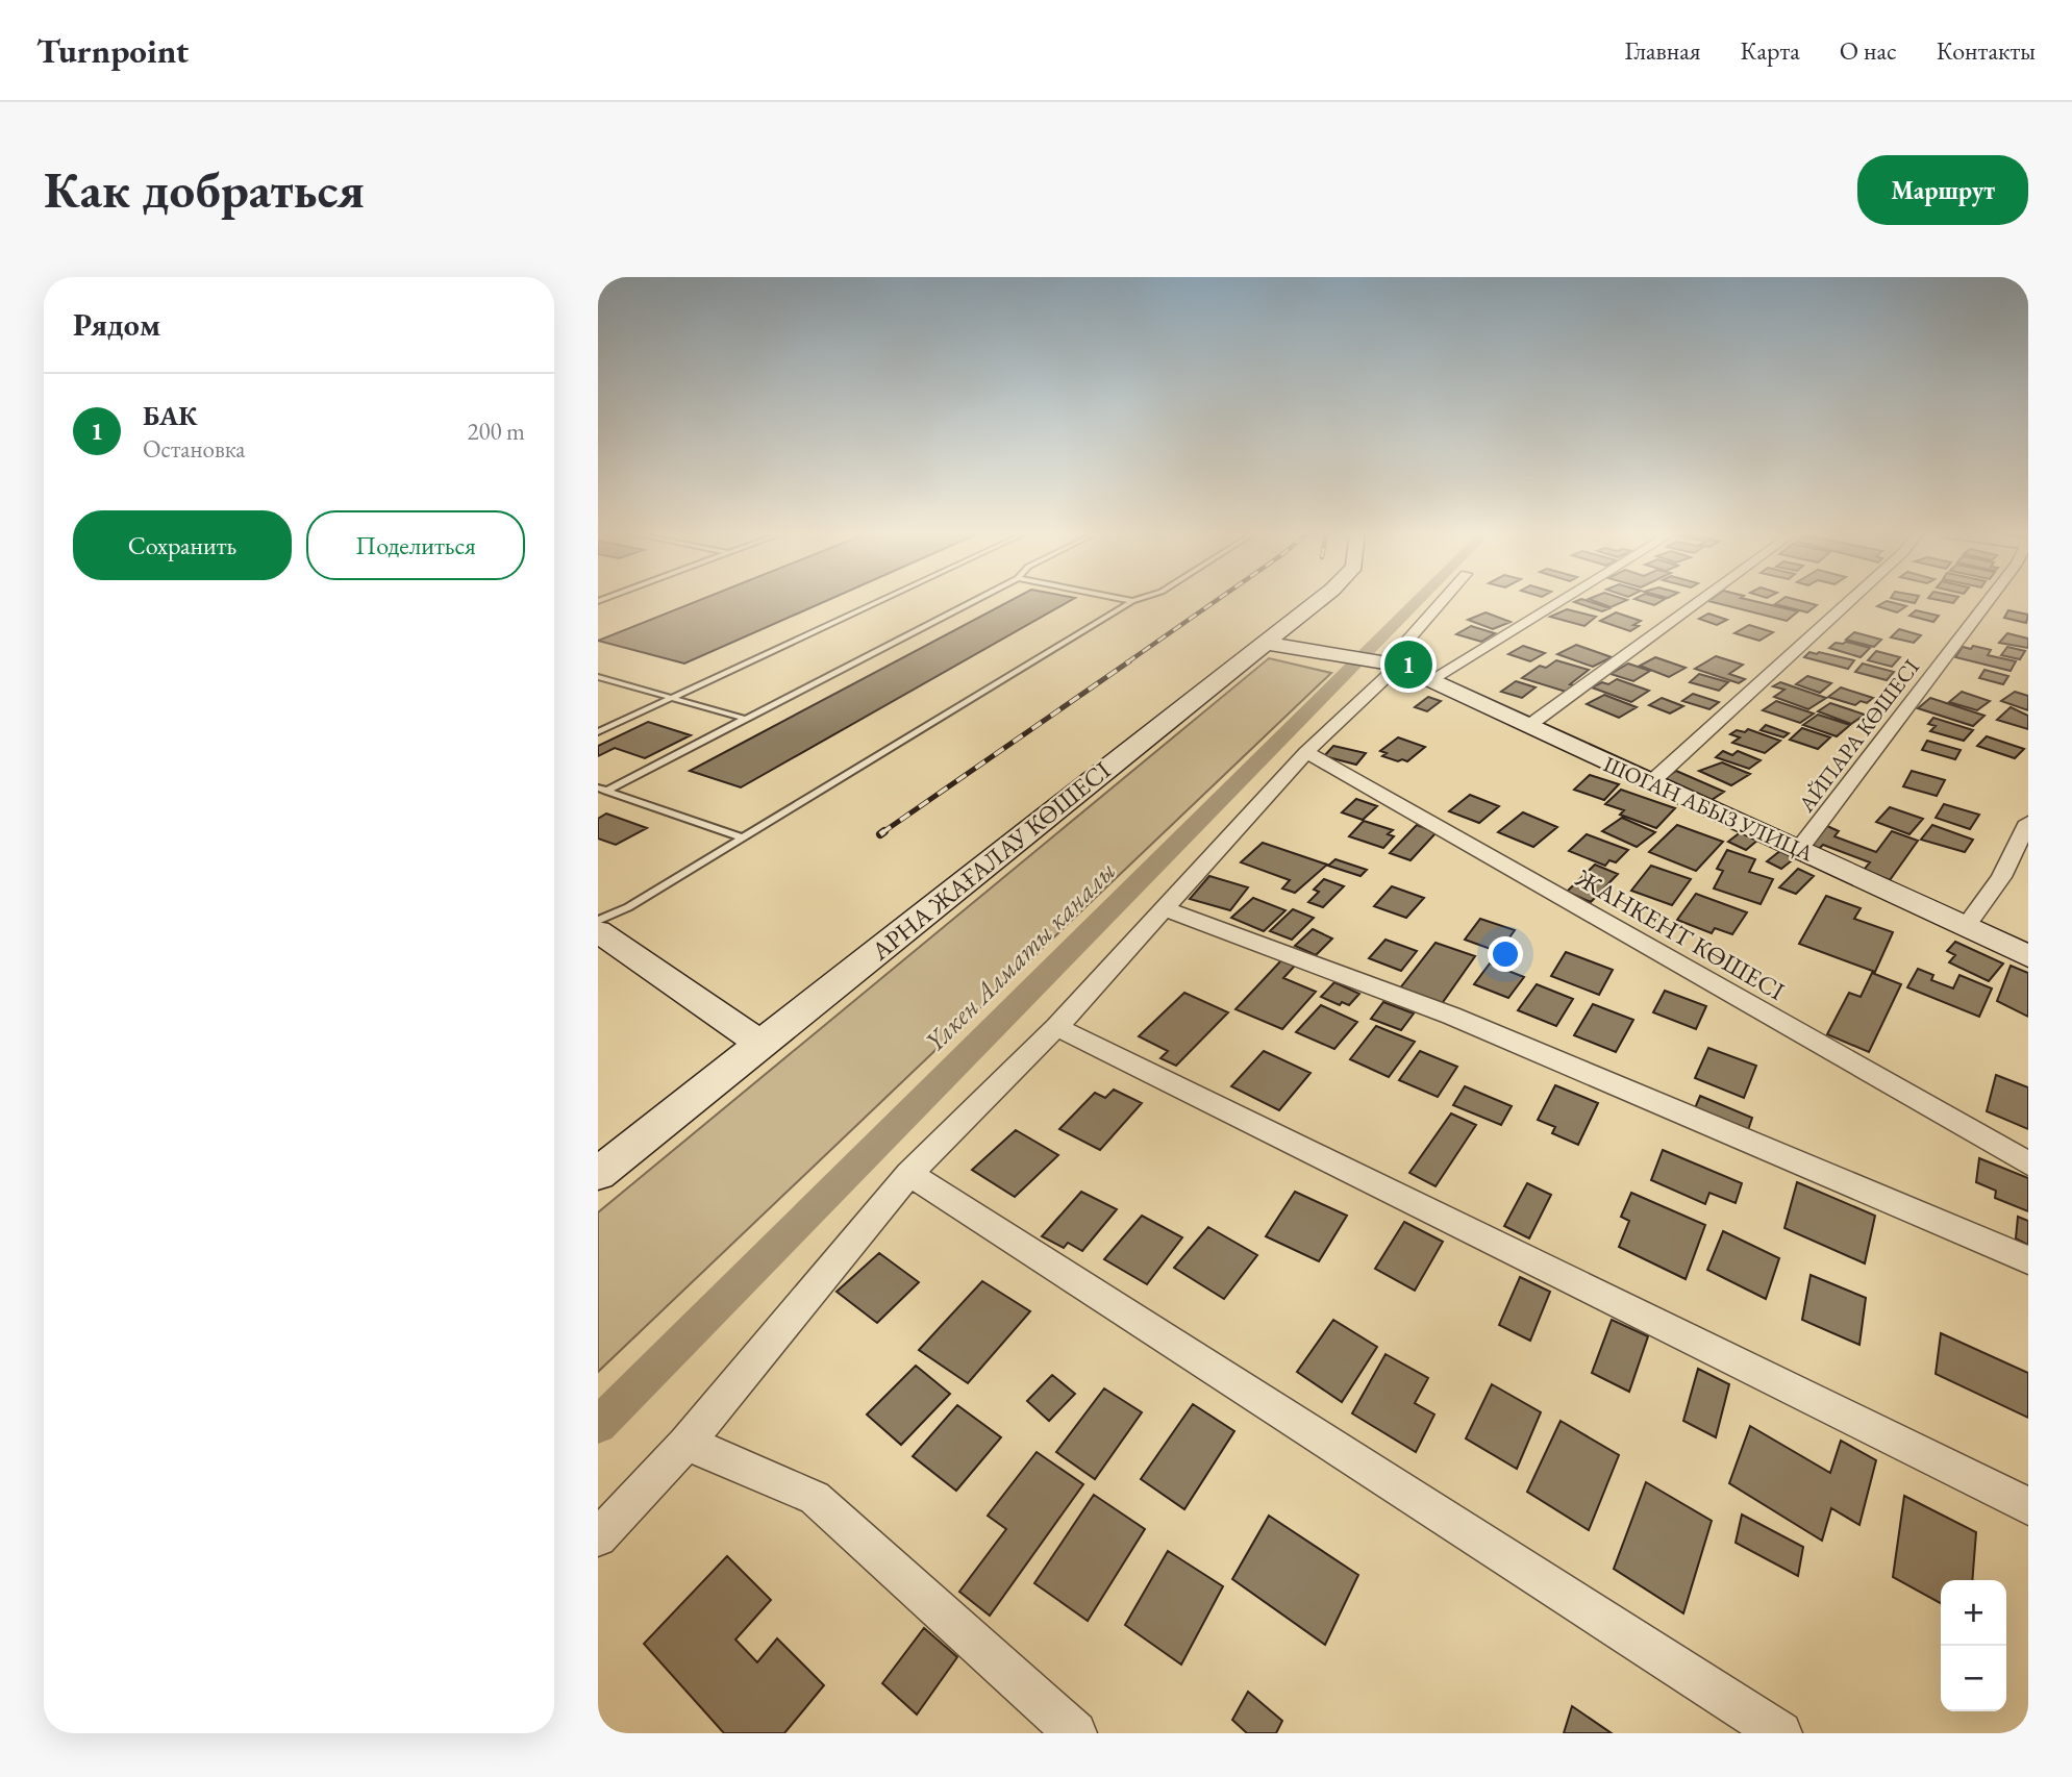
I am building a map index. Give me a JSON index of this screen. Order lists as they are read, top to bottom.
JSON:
{
  "streets": {
    "street": [
      "АЙПАРА КӨШЕСІ",
      "ШОГАН АБЫЗ УЛИЦА",
      "АРНА ЖАҒАЛАУ КӨШЕСІ",
      "ЖАНКЕНТ КӨШЕСІ"
    ]
  },
  "crossings": [
    ["АЙПАРА КӨШЕСІ", "ШОГАН АБЫЗ УЛИЦА"],
    ["ШОГАН АБЫЗ УЛИЦА", "АРНА ЖАҒАЛАУ КӨШЕСІ"]
  ],
  "water": ["Үлкен Алматы каналы"],
  "page": {
    "header": "Turnpoint",
    "nav": [
      "Главная",
      "Карта",
      "О нас",
      "Контакты"
    ],
    "buttons": [
      "Маршрут",
      ["Сохранить", "Поделиться"]
    ],
    "title": "Как добраться",
    "heading": "Рядом",
    "list": [
      {
        "mark": "1",
        "name": "БАК",
        "note": "Остановка",
        "value": "200 m"
      }
    ],
    "pins": "1",
    "map_buttons": ["+", "−"]
  }
}
